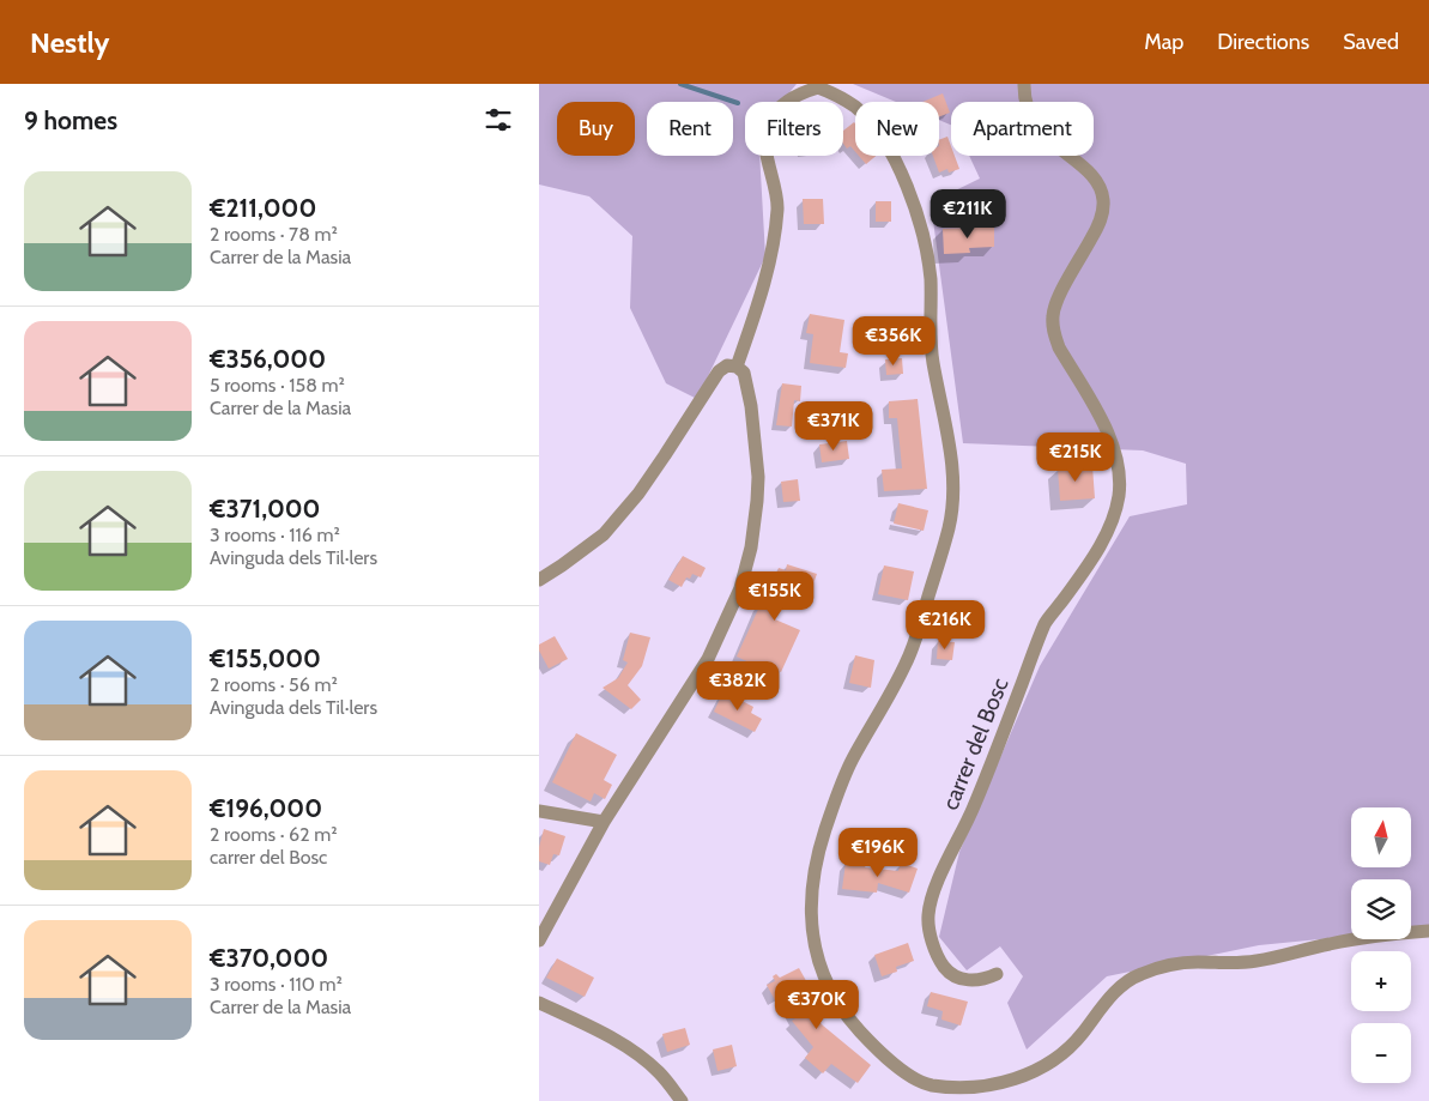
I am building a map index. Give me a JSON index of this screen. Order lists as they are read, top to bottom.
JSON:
{
  "streets": {
    "street": ["carrer del Bosc"]
  },
  "north": "top",
  "page": {
    "header": "Nestly",
    "nav": ["Map", "Directions", "Saved"],
    "heading": "9 homes",
    "chip": [
      "Buy",
      "Rent",
      "Filters",
      "New",
      "Apartment"
    ],
    "list": [
      {
        "name": "€211,000",
        "note": "2 rooms · 78 m² · Carrer de la Masia"
      },
      {
        "name": "€356,000",
        "note": "5 rooms · 158 m² · Carrer de la Masia"
      },
      {
        "name": "€371,000",
        "note": "3 rooms · 116 m² · Avinguda dels Til·lers"
      },
      {
        "name": "€155,000",
        "note": "2 rooms · 56 m² · Avinguda dels Til·lers"
      },
      {
        "name": "€196,000",
        "note": "2 rooms · 62 m² · carrer del Bosc"
      },
      {
        "name": "€370,000",
        "note": "3 rooms · 110 m² · Carrer de la Masia"
      }
    ],
    "price": [
      "€211K",
      "€356K",
      "€371K",
      "€215K",
      "€155K",
      "€216K",
      "€382K",
      "€196K",
      "€370K"
    ],
    "map_buttons": ["+", "−"]
  }
}
